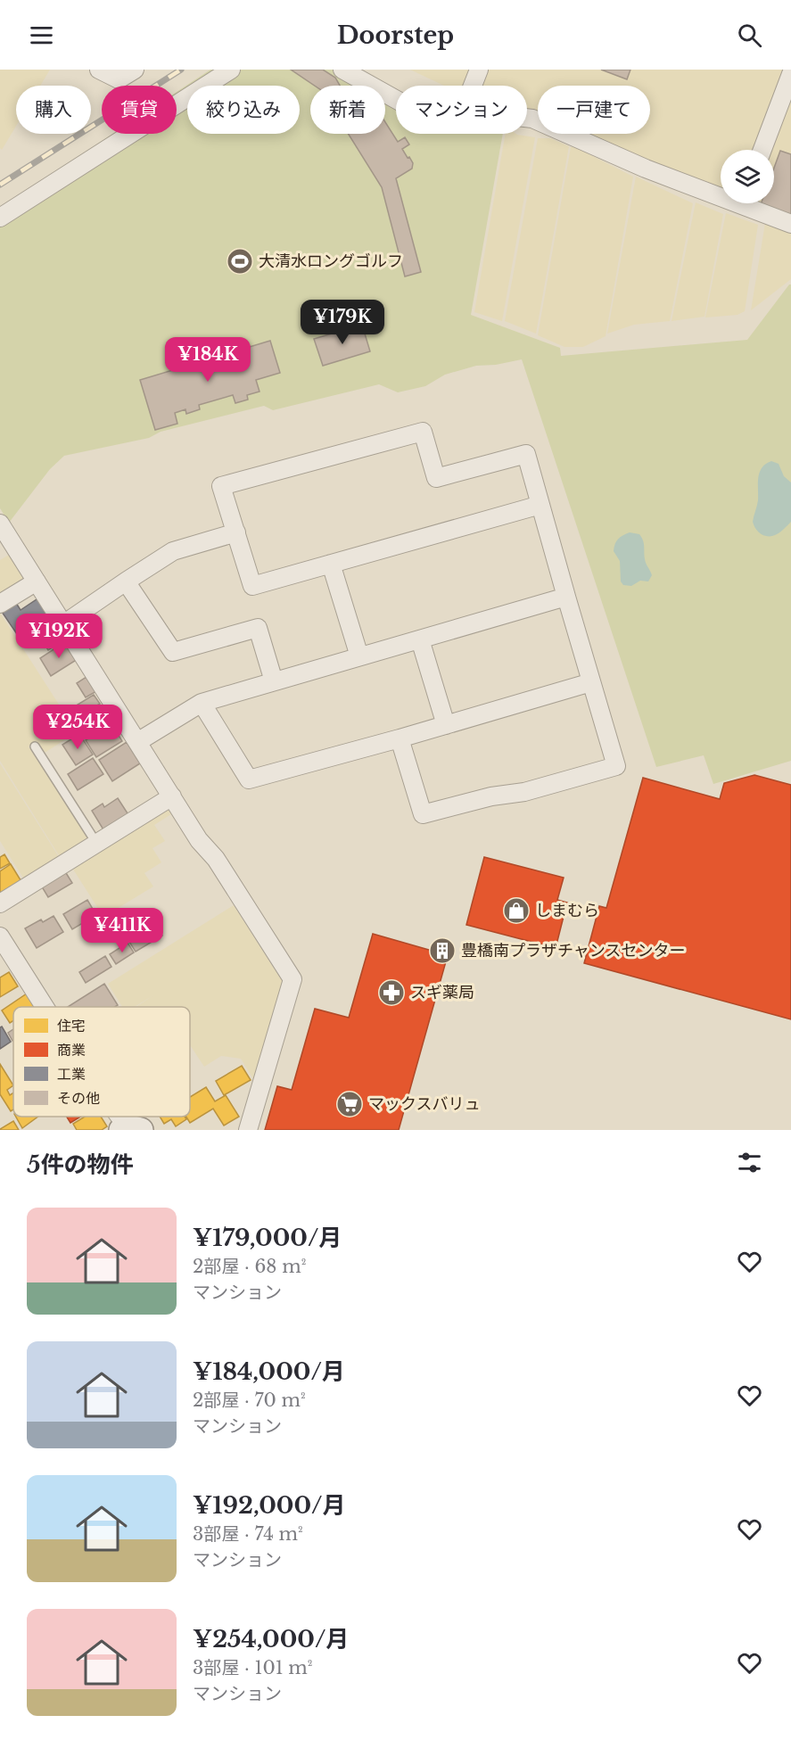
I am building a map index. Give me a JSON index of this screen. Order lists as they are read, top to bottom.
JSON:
{
  "places": {
    "sports": ["大清水ロングゴルフ"],
    "shop": ["しまむら"],
    "building": ["豊橋南プラザチャンスセンター"],
    "pharmacy": ["スギ薬局"],
    "supermarket": ["マックスバリュ"]
  },
  "legend": [
    "住宅",
    "商業",
    "工業",
    "その他"
  ],
  "page": {
    "header": "Doorstep",
    "chip": [
      "購入",
      "賃貸",
      "絞り込み",
      "新着",
      "マンション",
      "一戸建て"
    ],
    "price": [
      "¥179K",
      "¥184K",
      "¥192K",
      "¥254K",
      "¥411K"
    ],
    "heading": "5件の物件",
    "list": [
      {
        "name": "¥179,000/月",
        "note": "2部屋 · 68 m² · マンション"
      },
      {
        "name": "¥184,000/月",
        "note": "2部屋 · 70 m² · マンション"
      },
      {
        "name": "¥192,000/月",
        "note": "3部屋 · 74 m² · マンション"
      },
      {
        "name": "¥254,000/月",
        "note": "3部屋 · 101 m² · マンション"
      }
    ]
  }
}
